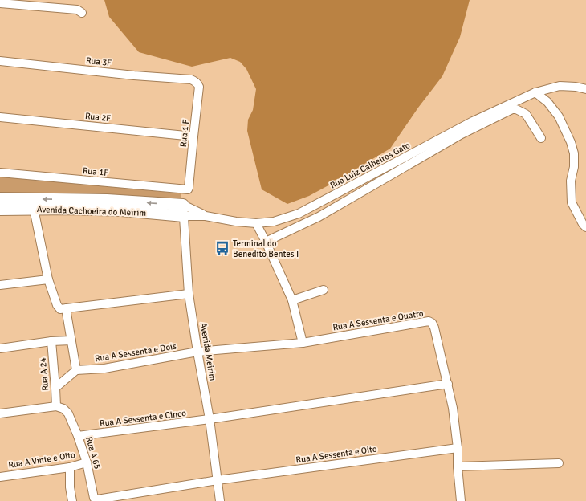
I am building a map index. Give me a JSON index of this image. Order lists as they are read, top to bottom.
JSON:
{
  "streets": {
    "street": [
      "Rua 3F",
      "Rua 2F",
      "Rua 1 F",
      "Rua Luiz Calheiros Gato",
      "Rua 1F",
      "Avenida Cachoeira do Meirim",
      "Rua A Sessenta e Quatro",
      "Avenida Meirim",
      "Rua A Sessenta e Dois",
      "Rua A 24",
      "Rua A Sessenta e Cinco",
      "Rua A 65",
      "Rua A Sessenta e Oito",
      "Rua A Vinte e Oito"
    ]
  },
  "crossings": [
    ["Rua 3F", "Rua 1 F"],
    ["Rua 2F", "Rua 1 F"],
    ["Rua 1 F", "Rua 1F"],
    ["Rua Luiz Calheiros Gato", "Avenida Cachoeira do Meirim"],
    ["Rua Luiz Calheiros Gato", "Avenida Meirim"],
    ["Avenida Cachoeira do Meirim", "Avenida Meirim"],
    ["Rua A Sessenta e Quatro", "Avenida Meirim"],
    ["Rua A Sessenta e Quatro", "Rua A Sessenta e Dois"],
    ["Avenida Meirim", "Rua A Sessenta e Dois"],
    ["Avenida Meirim", "Rua A Sessenta e Cinco"],
    ["Avenida Meirim", "Rua A 65"],
    ["Avenida Meirim", "Rua A Sessenta e Oito"],
    ["Rua A 24", "Rua A 65"],
    ["Rua A Sessenta e Cinco", "Rua A 65"],
    ["Rua A 65", "Rua A Sessenta e Oito"],
    ["Rua A 65", "Rua A Vinte e Oito"]
  ],
  "places": {
    "bus stop": ["Terminal do Benedito Bentes I"]
  }
}
